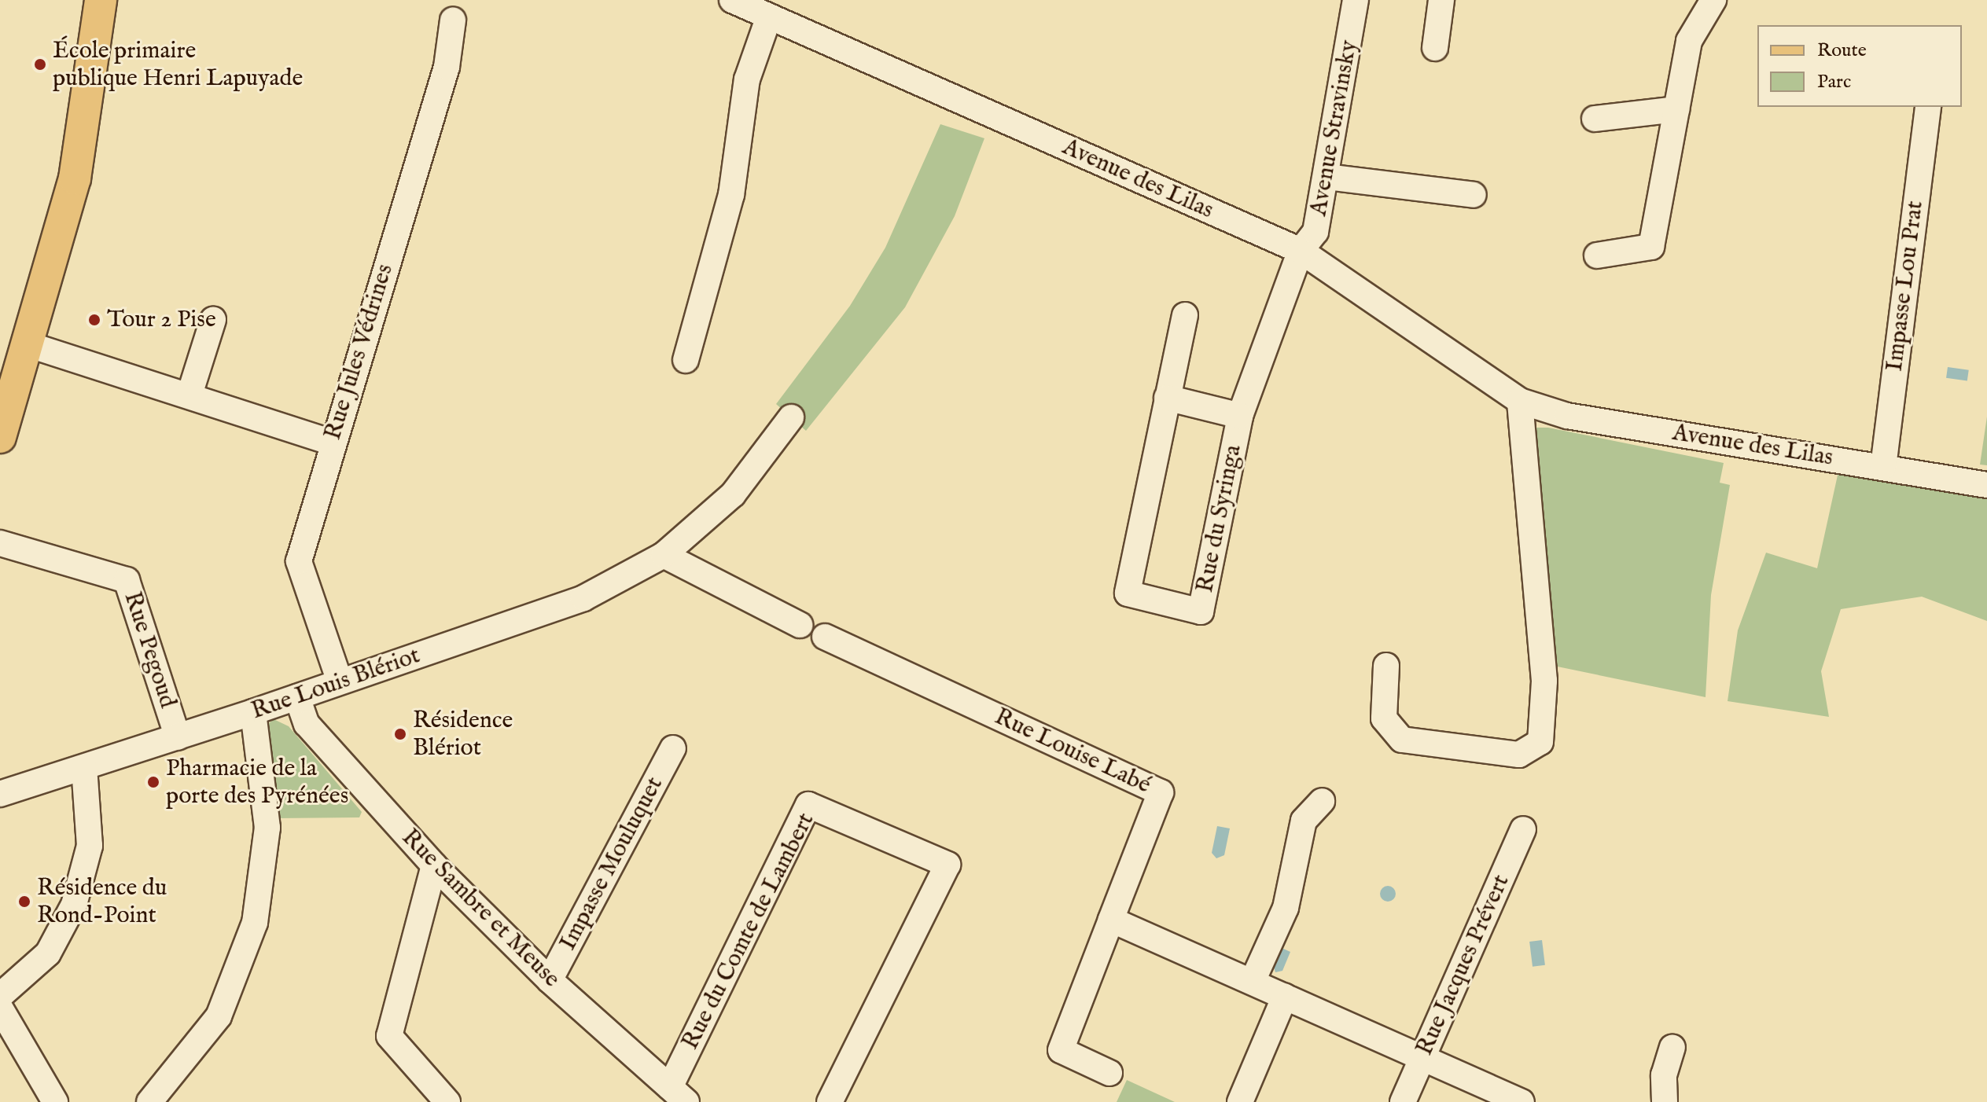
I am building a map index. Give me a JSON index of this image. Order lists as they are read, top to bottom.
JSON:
{
  "streets": {
    "street": [
      "Avenue Stravinsky",
      "Avenue des Lilas",
      "Impasse Lou Prat",
      "Rue Jules Védrines",
      "Rue du Syringa",
      "Rue Pegoud",
      "Rue Louis Blériot",
      "Rue Louise Labé",
      "Impasse Mouluquet",
      "Rue Sambre et Meuse",
      "Rue du Comte de Lambert",
      "Rue Jacques Prévert"
    ]
  },
  "crossings": [
    ["Avenue Stravinsky", "Avenue des Lilas"],
    ["Avenue Stravinsky", "Rue du Syringa"],
    ["Avenue des Lilas", "Impasse Lou Prat"],
    ["Avenue des Lilas", "Rue du Syringa"],
    ["Rue Jules Védrines", "Rue Louis Blériot"],
    ["Rue Pegoud", "Rue Louis Blériot"],
    ["Rue Louis Blériot", "Rue Sambre et Meuse"],
    ["Impasse Mouluquet", "Rue Sambre et Meuse"],
    ["Rue Sambre et Meuse", "Rue du Comte de Lambert"]
  ],
  "places": [
    "École primaire publique Henri Lapuyade",
    "Tour 2 Pise",
    "Résidence Blériot",
    "Pharmacie de la porte des Pyrénées",
    "Résidence du Rond-Point"
  ],
  "legend": ["Route", "Parc"]
}
